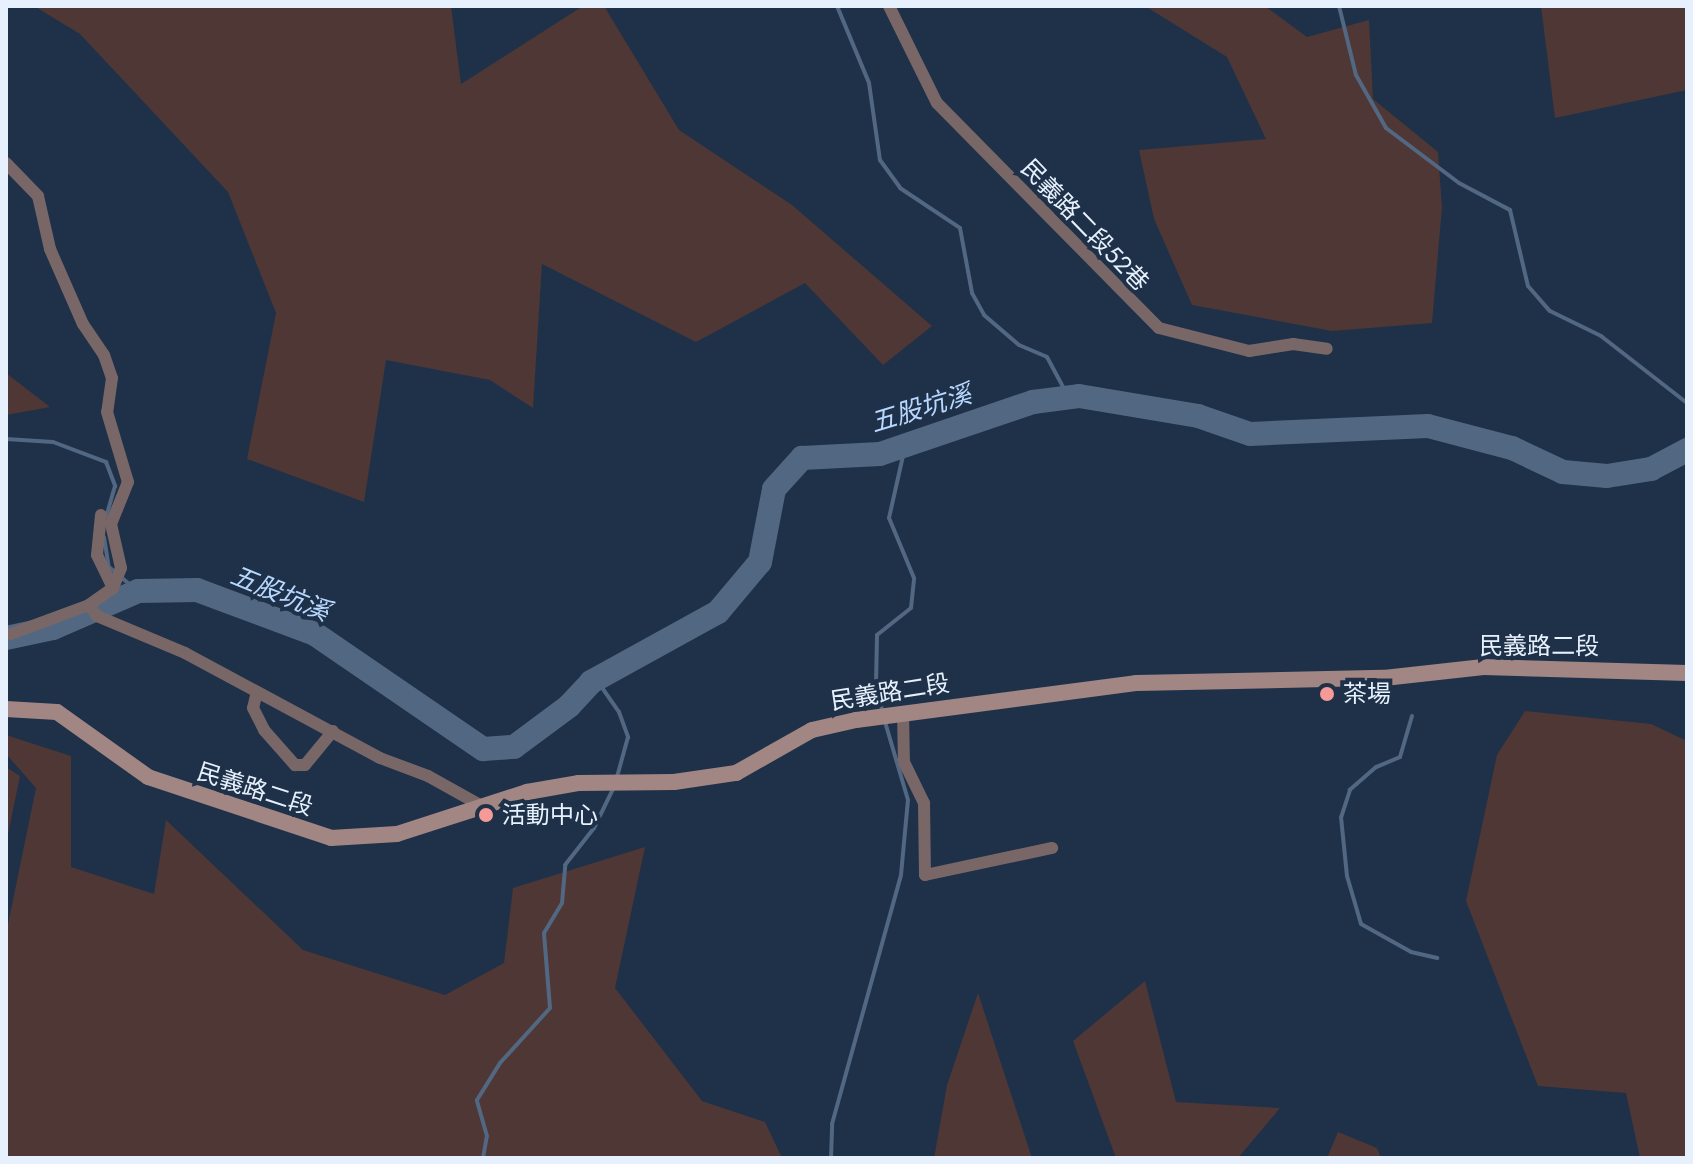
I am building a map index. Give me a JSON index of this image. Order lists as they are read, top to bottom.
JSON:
{
  "streets": {
    "main road": ["民義路二段"],
    "street": ["民義路二段52巷"]
  },
  "water": ["五股坑溪"],
  "places": ["茶場", "活動中心"]
}
